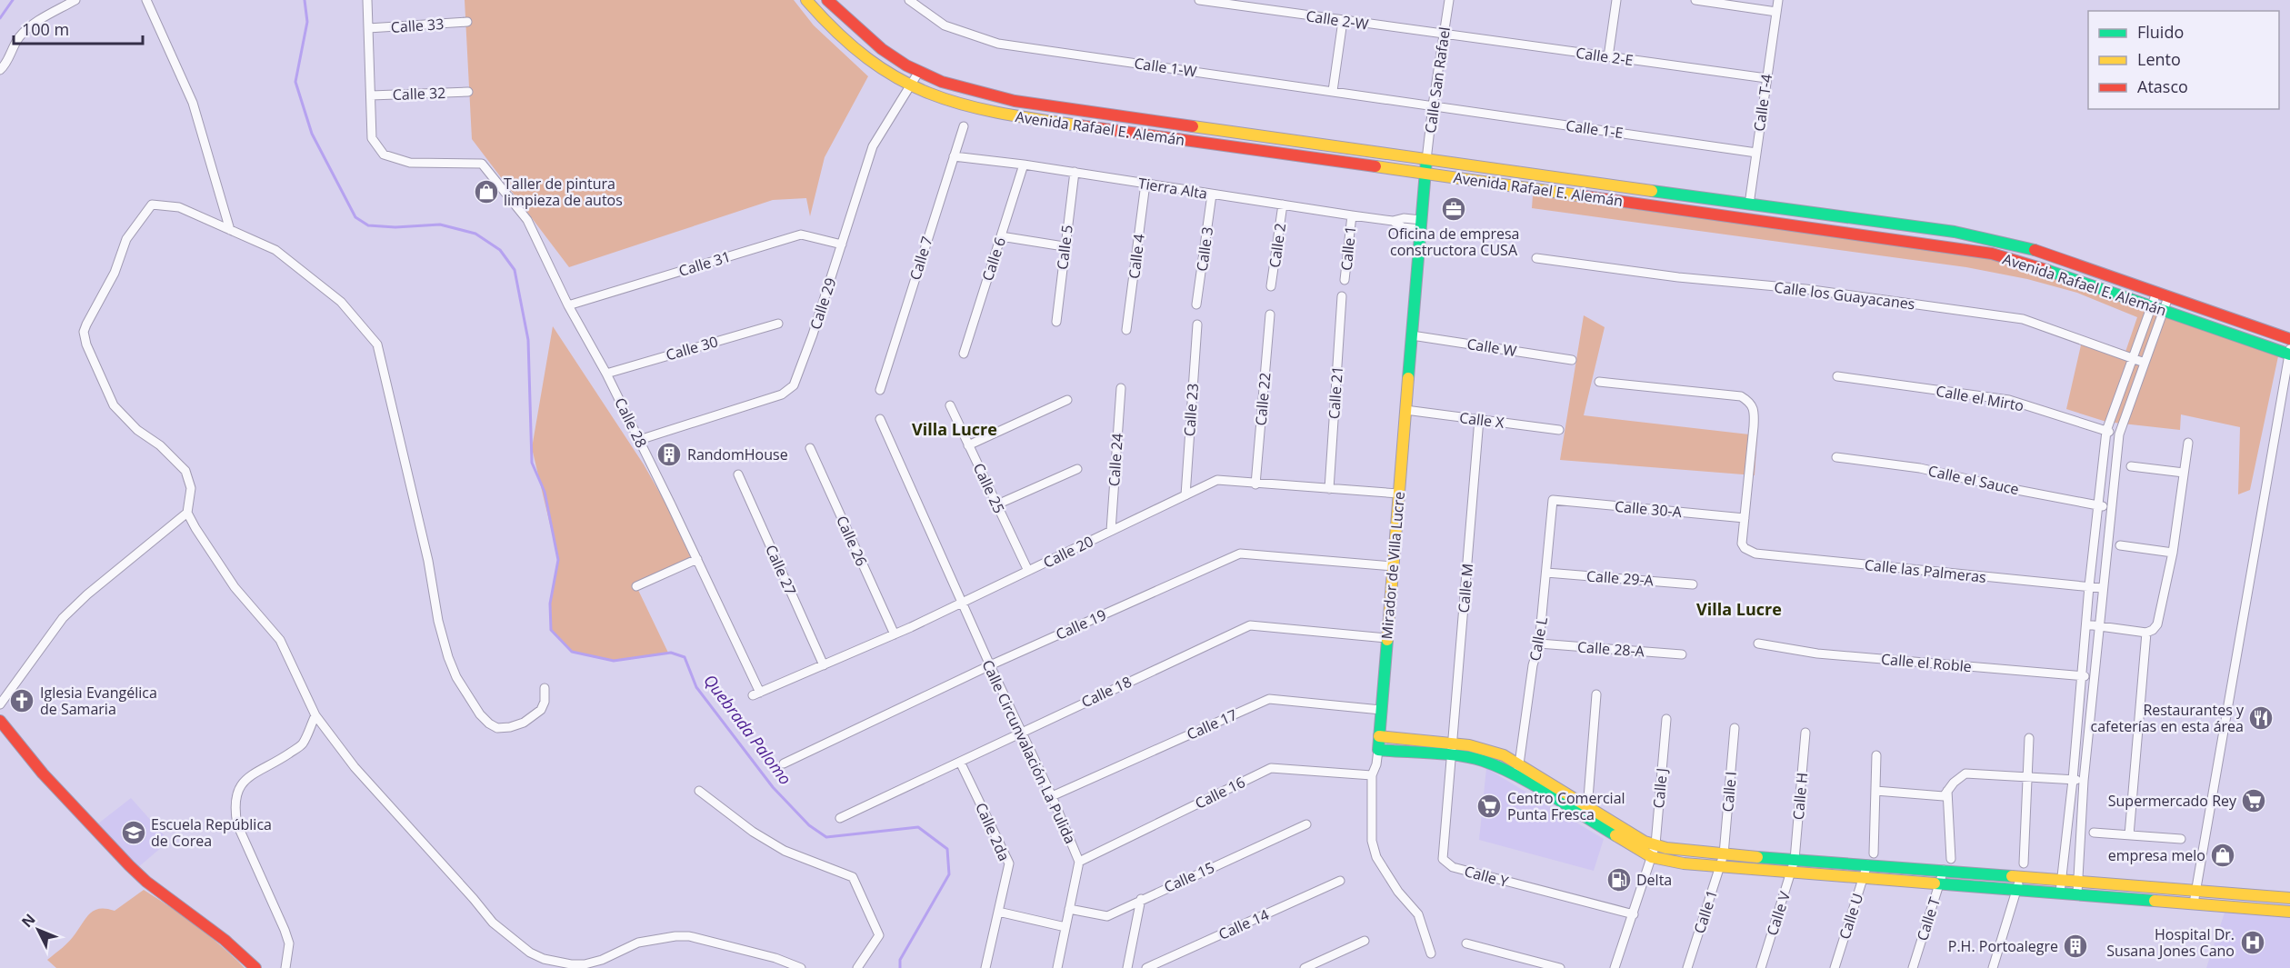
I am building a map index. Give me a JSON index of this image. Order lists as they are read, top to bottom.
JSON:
{
  "streets": {
    "main road": ["Avenida Rafael E. Alemán", "Mirador de Villa Lucre"],
    "street": [
      "Calle 2-W",
      "Calle 33",
      "Calle 2-E",
      "Calle 1-W",
      "Calle San Rafael",
      "Calle 32",
      "Calle T-4",
      "Calle 1-E",
      "Tierra Alta",
      "Calle 2",
      "Calle 5",
      "Calle 1",
      "Calle 3",
      "Calle 4",
      "Calle 7",
      "Calle 6",
      "Calle 31",
      "Calle los Guayacanes",
      "Calle 29",
      "Calle W",
      "Calle 30",
      "Calle 21",
      "Calle el Mirto",
      "Calle 22",
      "Calle 23",
      "Calle X",
      "Calle 28",
      "Calle 24",
      "Calle el Sauce",
      "Calle 25",
      "Calle 30-A",
      "Calle 26",
      "Calle 20",
      "Calle 27",
      "Calle las Palmeras",
      "Calle 29-A",
      "Calle M",
      "Calle 19",
      "Calle L",
      "Calle 28-A",
      "Calle el Roble",
      "Calle 18",
      "Calle 17",
      "Calle Circunvalación La Pulida",
      "Calle J",
      "Calle I",
      "Calle 16",
      "Calle H",
      "Calle 2da",
      "Calle Y",
      "Calle 15",
      "Calle V",
      "Calle U",
      "Calle T",
      "Calle 14"
    ]
  },
  "crossings": [
    ["Calle 2-W", "Calle 2-E"],
    ["Calle 2-W", "Calle San Rafael"],
    ["Calle 2-E", "Calle San Rafael"],
    ["Calle 2-E", "Calle T-4"],
    ["Calle 1-W", "Calle San Rafael"],
    ["Calle 1-W", "Calle 1-E"],
    ["Calle San Rafael", "Avenida Rafael E. Alemán"],
    ["Calle San Rafael", "Calle 1-E"],
    ["Calle San Rafael", "Mirador de Villa Lucre"],
    ["Calle 32", "Calle 28"],
    ["Calle T-4", "Avenida Rafael E. Alemán"],
    ["Calle T-4", "Calle 1-E"],
    ["Avenida Rafael E. Alemán", "Calle 29"],
    ["Avenida Rafael E. Alemán", "Mirador de Villa Lucre"],
    ["Tierra Alta", "Calle 2"],
    ["Tierra Alta", "Calle 5"],
    ["Tierra Alta", "Calle 1"],
    ["Tierra Alta", "Calle 3"],
    ["Tierra Alta", "Calle 4"],
    ["Tierra Alta", "Calle 7"],
    ["Tierra Alta", "Calle 6"],
    ["Tierra Alta", "Mirador de Villa Lucre"],
    ["Calle 1", "Calle I"],
    ["Calle 31", "Calle 29"],
    ["Calle 31", "Calle 28"],
    ["Calle 29", "Calle 28"],
    ["Calle W", "Mirador de Villa Lucre"],
    ["Calle 30", "Calle 28"],
    ["Calle 21", "Calle 20"],
    ["Calle 22", "Calle 20"],
    ["Calle 23", "Calle 20"],
    ["Calle X", "Mirador de Villa Lucre"],
    ["Calle X", "Calle M"],
    ["Calle 28", "Calle 20"],
    ["Calle 24", "Calle 20"],
    ["Calle 25", "Calle 20"],
    ["Calle 30-A", "Calle las Palmeras"],
    ["Calle 30-A", "Calle L"],
    ["Calle 26", "Calle 20"],
    ["Calle 20", "Mirador de Villa Lucre"],
    ["Calle 20", "Calle 27"],
    ["Calle 20", "Calle Circunvalación La Pulida"],
    ["Mirador de Villa Lucre", "Calle 19"],
    ["Mirador de Villa Lucre", "Calle 18"],
    ["Mirador de Villa Lucre", "Calle 17"],
    ["Mirador de Villa Lucre", "Calle 16"],
    ["Calle 29-A", "Calle L"],
    ["Calle M", "Calle Y"],
    ["Calle 19", "Calle Circunvalación La Pulida"],
    ["Calle L", "Calle 28-A"],
    ["Calle 18", "Calle Circunvalación La Pulida"],
    ["Calle 18", "Calle 2da"],
    ["Calle 17", "Calle Circunvalación La Pulida"],
    ["Calle Circunvalación La Pulida", "Calle 16"],
    ["Calle Circunvalación La Pulida", "Calle 15"],
    ["Calle J", "Calle Y"],
    ["Calle H", "Calle V"]
  ],
  "districts": ["Villa Lucre", "Villa Lucre"],
  "water": ["Quebrada Palomo"],
  "places": {
    "shop": ["Taller de pintura limpieza de autos", "empresa melo"],
    "office": ["Oficina de empresa constructora CUSA"],
    "building": ["RandomHouse", "P.H. Portoalegre"],
    "church": ["Iglesia Evangélica de Samaria"],
    "restaurant": ["Restaurantes y cafeterías en esta área"],
    "supermarket": ["Supermercado Rey", "Centro Comercial Punta Fresca"],
    "school or university": ["Escuela República de Corea"],
    "fuel station": ["Delta"],
    "hospital": ["Hospital Dr. Susana Jones Cano"]
  },
  "legend": ["Fluido", "Lento", "Atasco"],
  "scale_bar": "100 m",
  "north": "top left"
}
